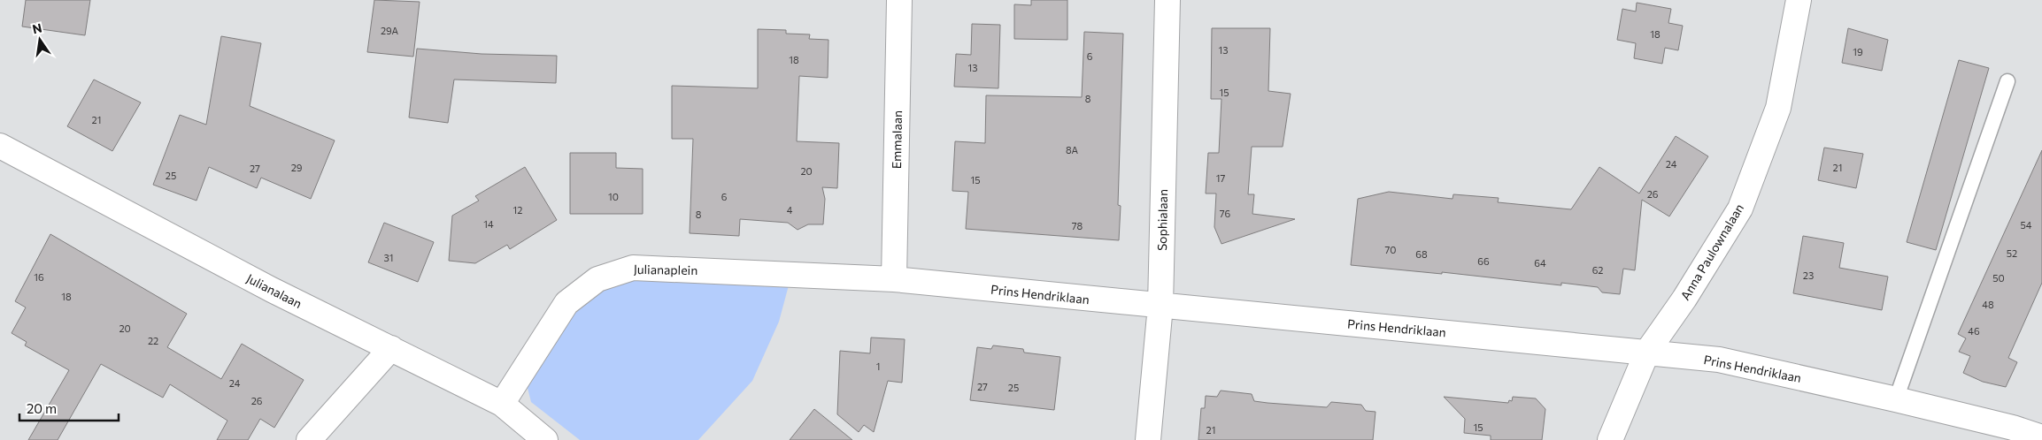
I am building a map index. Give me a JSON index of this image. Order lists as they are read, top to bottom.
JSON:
{
  "streets": {
    "street": [
      "Emmalaan",
      "Sophialaan",
      "Anna Paulownalaan",
      "Julianaplein",
      "Julianalaan",
      "Prins Hendriklaan"
    ]
  },
  "crossings": [
    ["Emmalaan", "Julianaplein"],
    ["Emmalaan", "Prins Hendriklaan"],
    ["Sophialaan", "Prins Hendriklaan"],
    ["Anna Paulownalaan", "Prins Hendriklaan"],
    ["Julianaplein", "Julianalaan"],
    ["Julianaplein", "Prins Hendriklaan"]
  ],
  "house_numbers": [
    "29A",
    "18",
    "13",
    "19",
    "6",
    "18",
    "13",
    "15",
    "8",
    "21",
    "8A",
    "24",
    "29",
    "21",
    "27",
    "20",
    "25",
    "17",
    "15",
    "26",
    "10",
    "6",
    "12",
    "4",
    "76",
    "8",
    "14",
    "54",
    "78",
    "70",
    "52",
    "68",
    "31",
    "66",
    "64",
    "62",
    "23",
    "16",
    "50",
    "18",
    "48",
    "20",
    "46",
    "22",
    "1",
    "24",
    "27",
    "25",
    "26",
    "15",
    "21"
  ],
  "scale_bar": "20 m",
  "north": "top"
}
